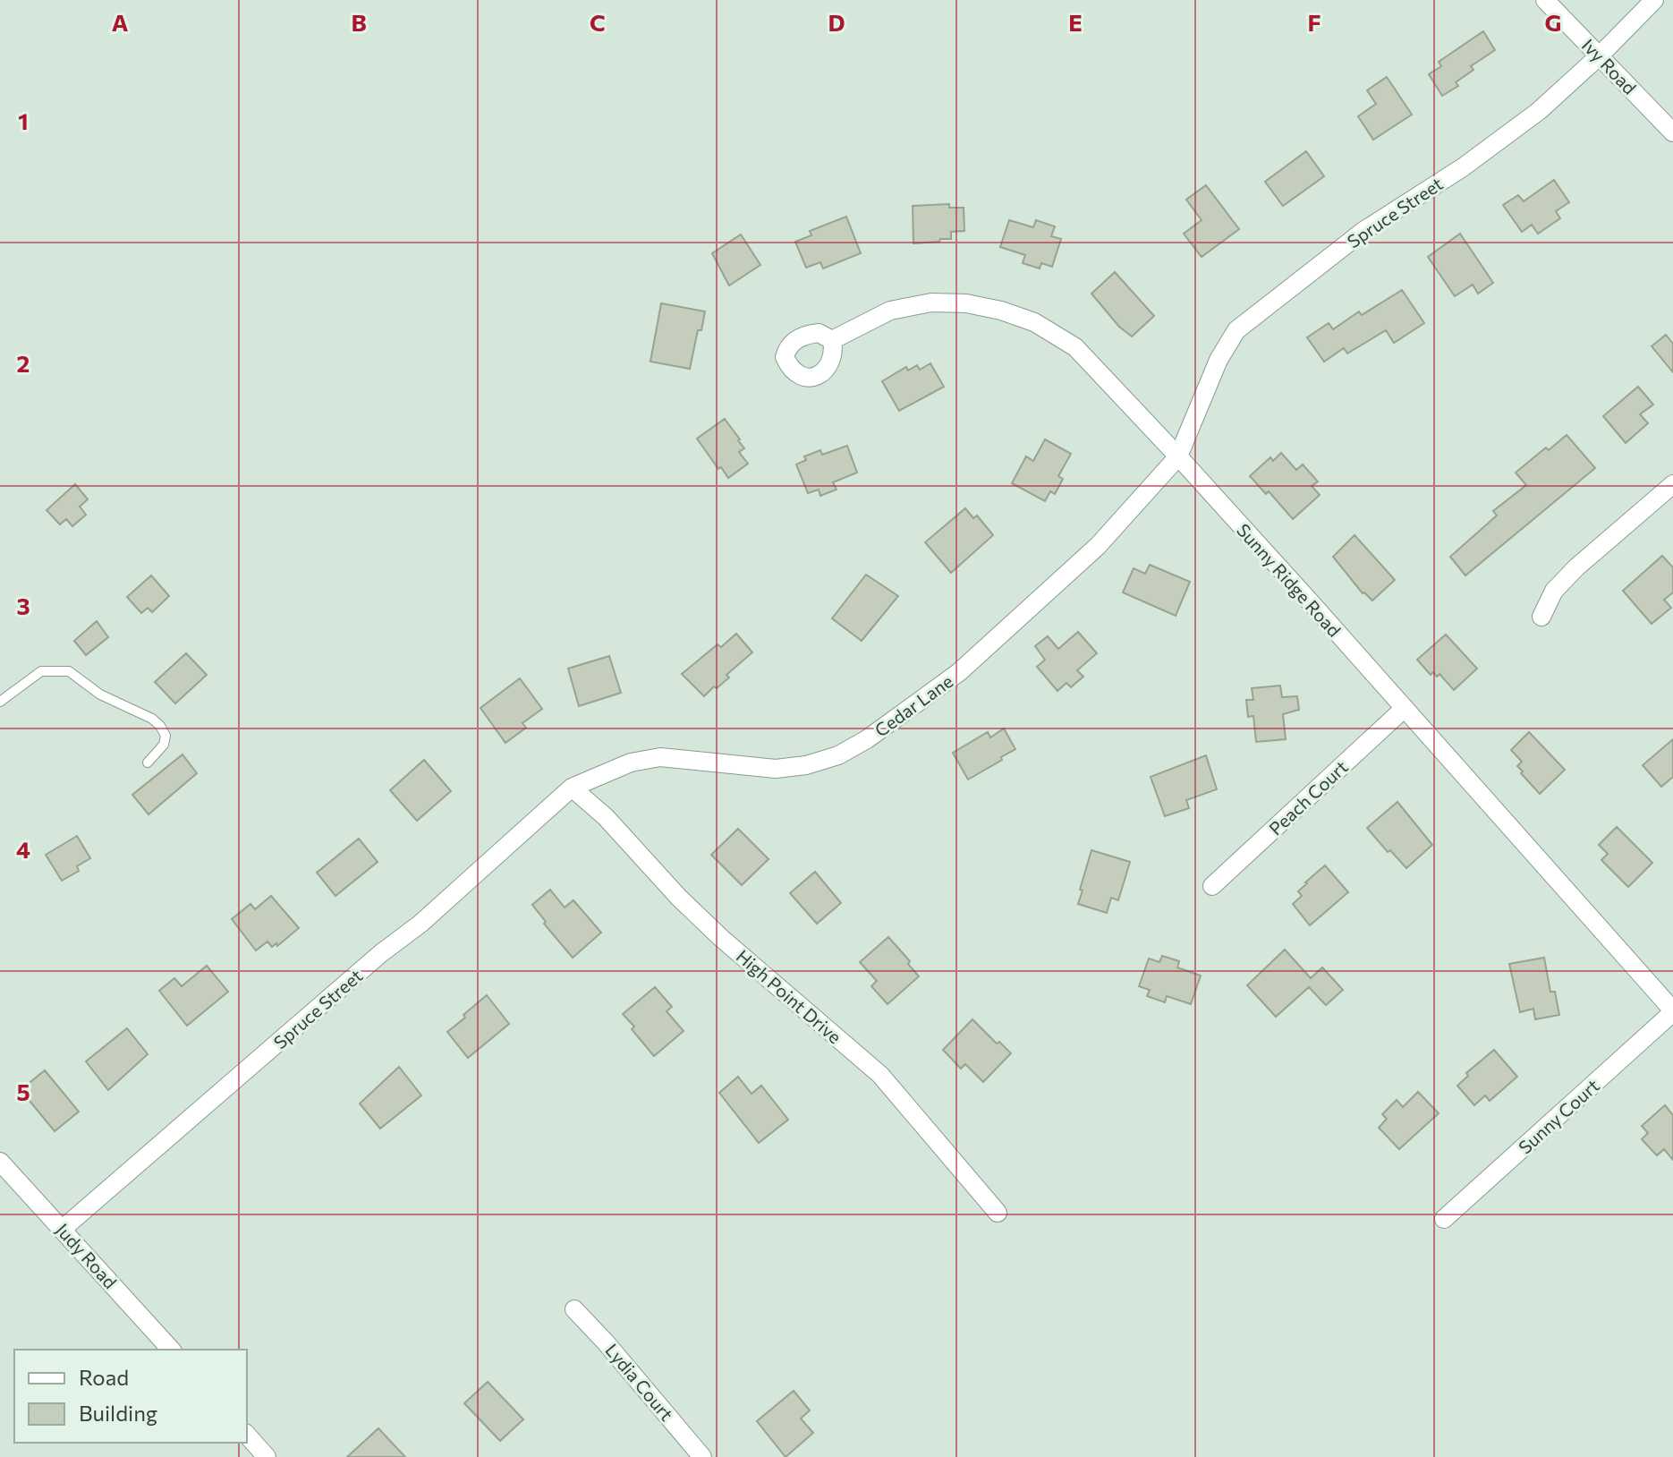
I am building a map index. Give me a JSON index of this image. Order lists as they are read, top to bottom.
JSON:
{
  "streets": {
    "street": [
      "Ivy Road",
      "Spruce Street",
      "Sunny Ridge Road",
      "Cedar Lane",
      "Peach Court",
      "High Point Drive",
      "Sunny Court",
      "Judy Road",
      "Lydia Court"
    ]
  },
  "crossings": [
    ["Ivy Road", "Spruce Street"],
    ["Spruce Street", "Sunny Ridge Road"],
    ["Spruce Street", "Cedar Lane"],
    ["Spruce Street", "High Point Drive"],
    ["Spruce Street", "Judy Road"],
    ["Sunny Ridge Road", "Cedar Lane"],
    ["Sunny Ridge Road", "Peach Court"],
    ["Sunny Ridge Road", "Sunny Court"],
    ["Cedar Lane", "High Point Drive"]
  ],
  "legend": ["Road", "Building"],
  "grid": {
    "columns": [
      "A",
      "B",
      "C",
      "D",
      "E",
      "F",
      "G"
    ],
    "rows": [
      "1",
      "2",
      "3",
      "4",
      "5"
    ]
  }
}
